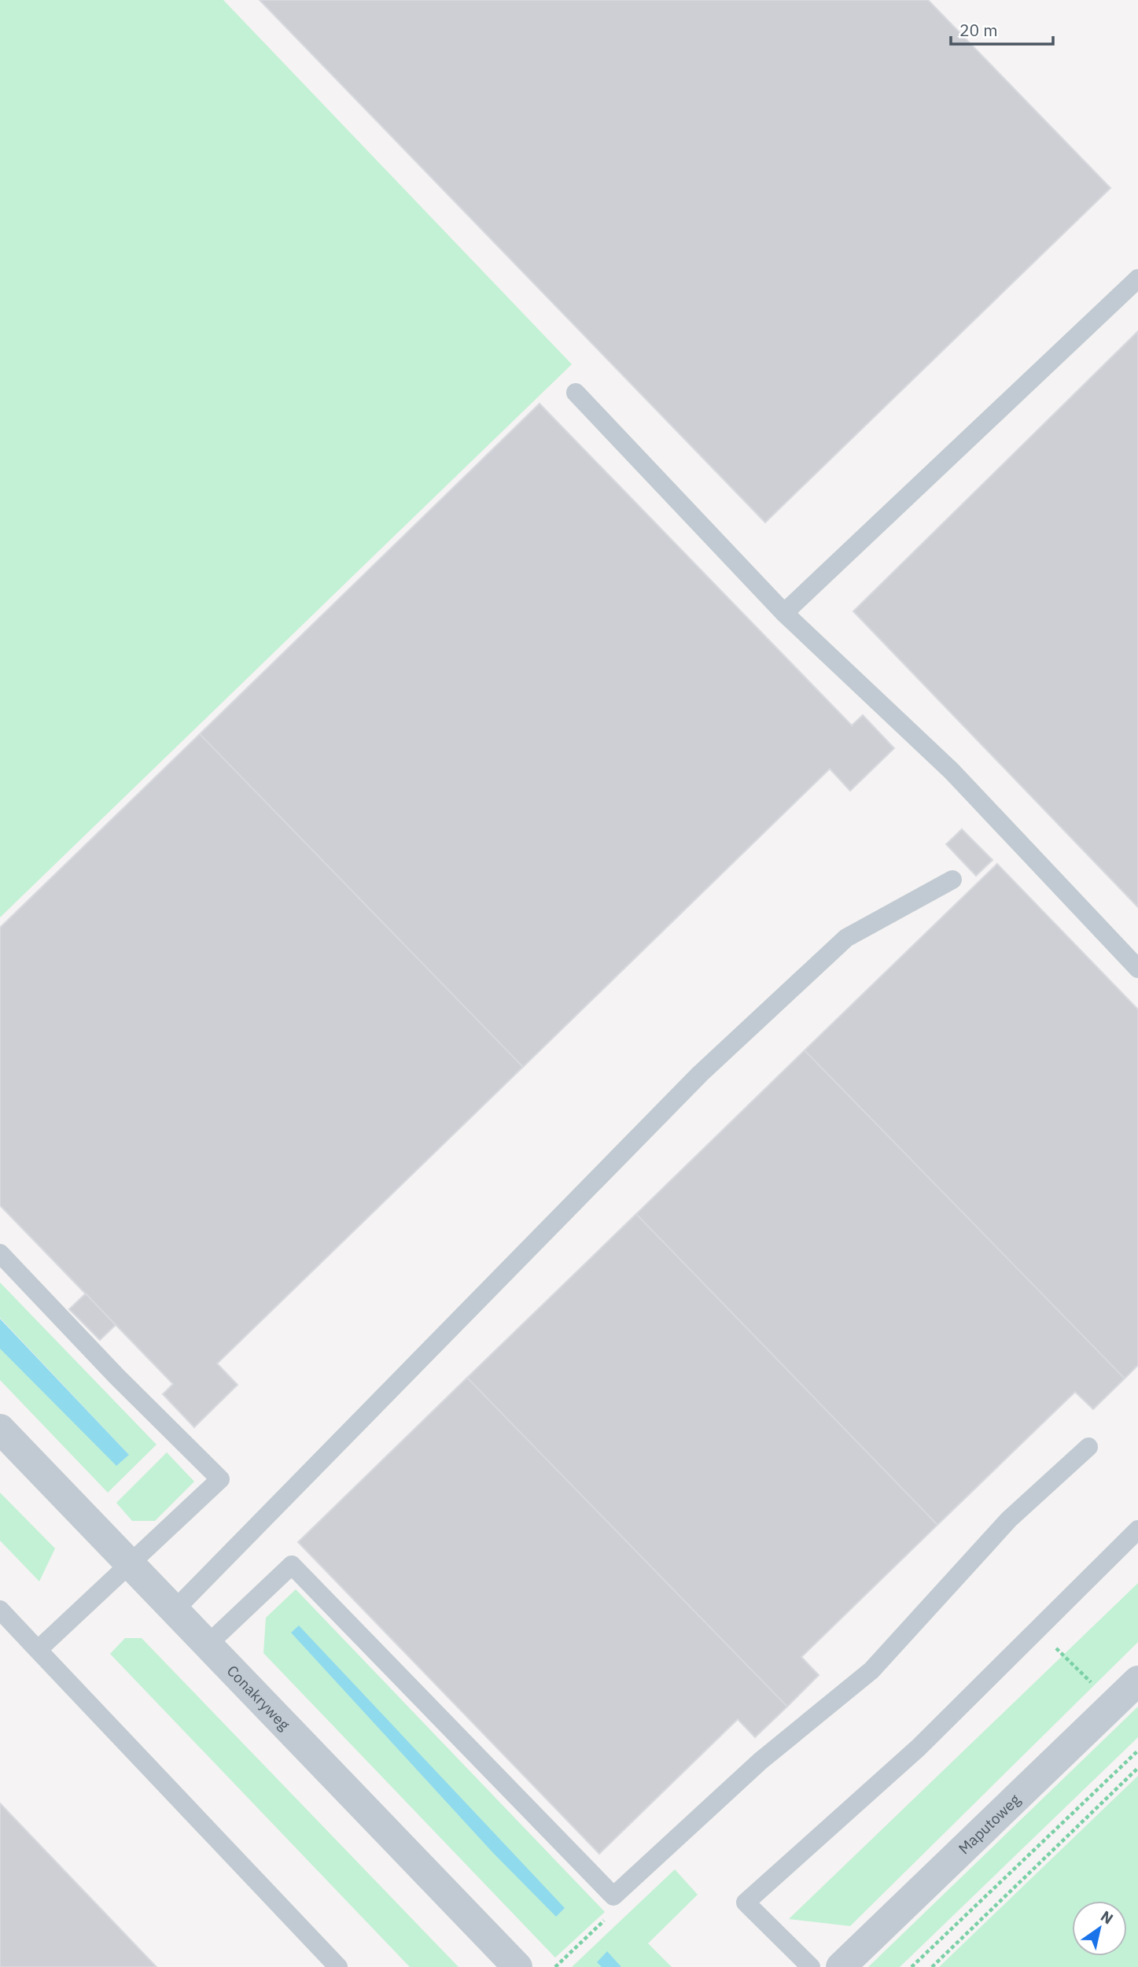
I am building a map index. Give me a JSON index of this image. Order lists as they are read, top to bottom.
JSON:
{
  "streets": {
    "street": ["Conakryweg", "Maputoweg"]
  },
  "scale_bar": "20 m",
  "north": "top right"
}
